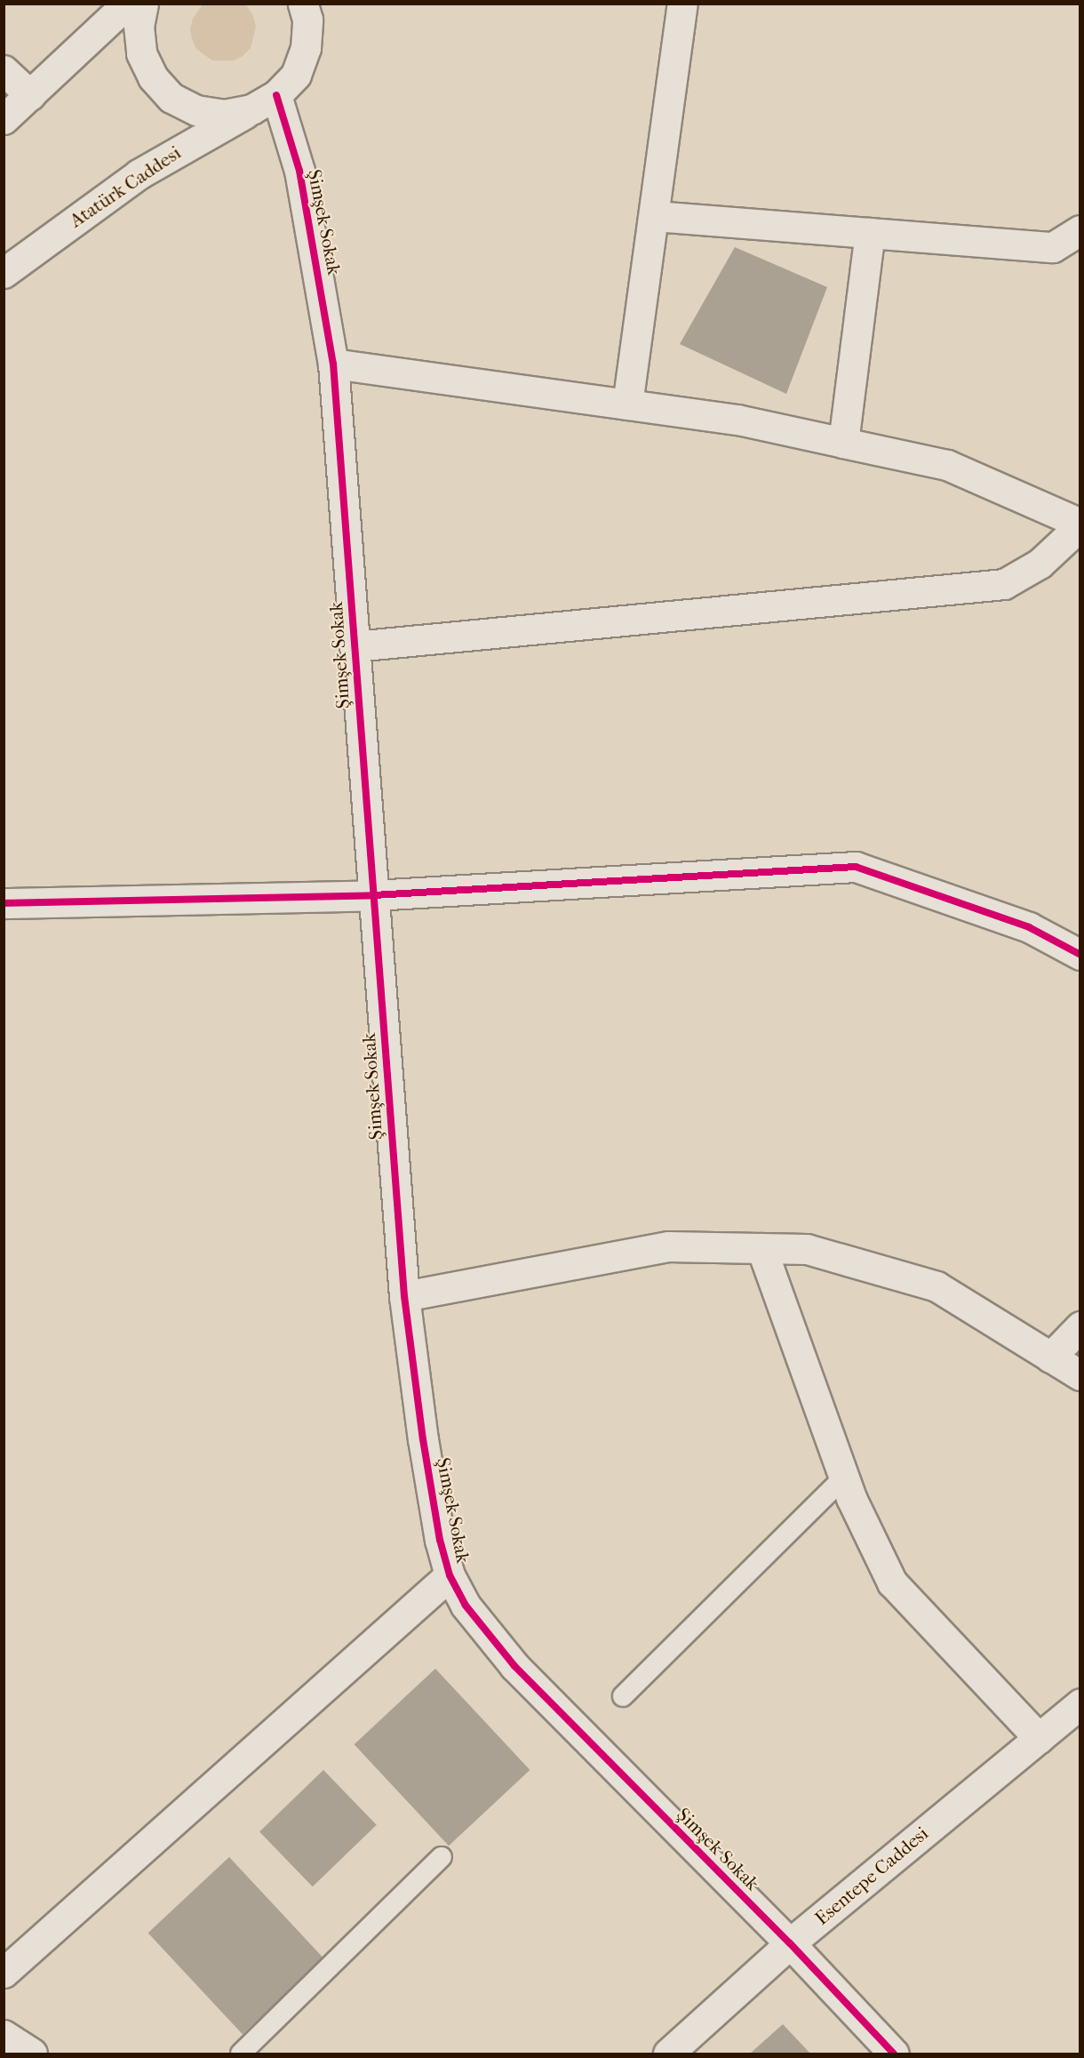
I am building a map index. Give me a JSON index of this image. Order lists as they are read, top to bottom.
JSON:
{
  "streets": {
    "street": ["Atatürk Caddesi", "Şimşek Sokak", "Esentepe Caddesi"]
  },
  "crossings": [
    ["Atatürk Caddesi", "Şimşek Sokak"],
    ["Şimşek Sokak", "Esentepe Caddesi"]
  ]
}
